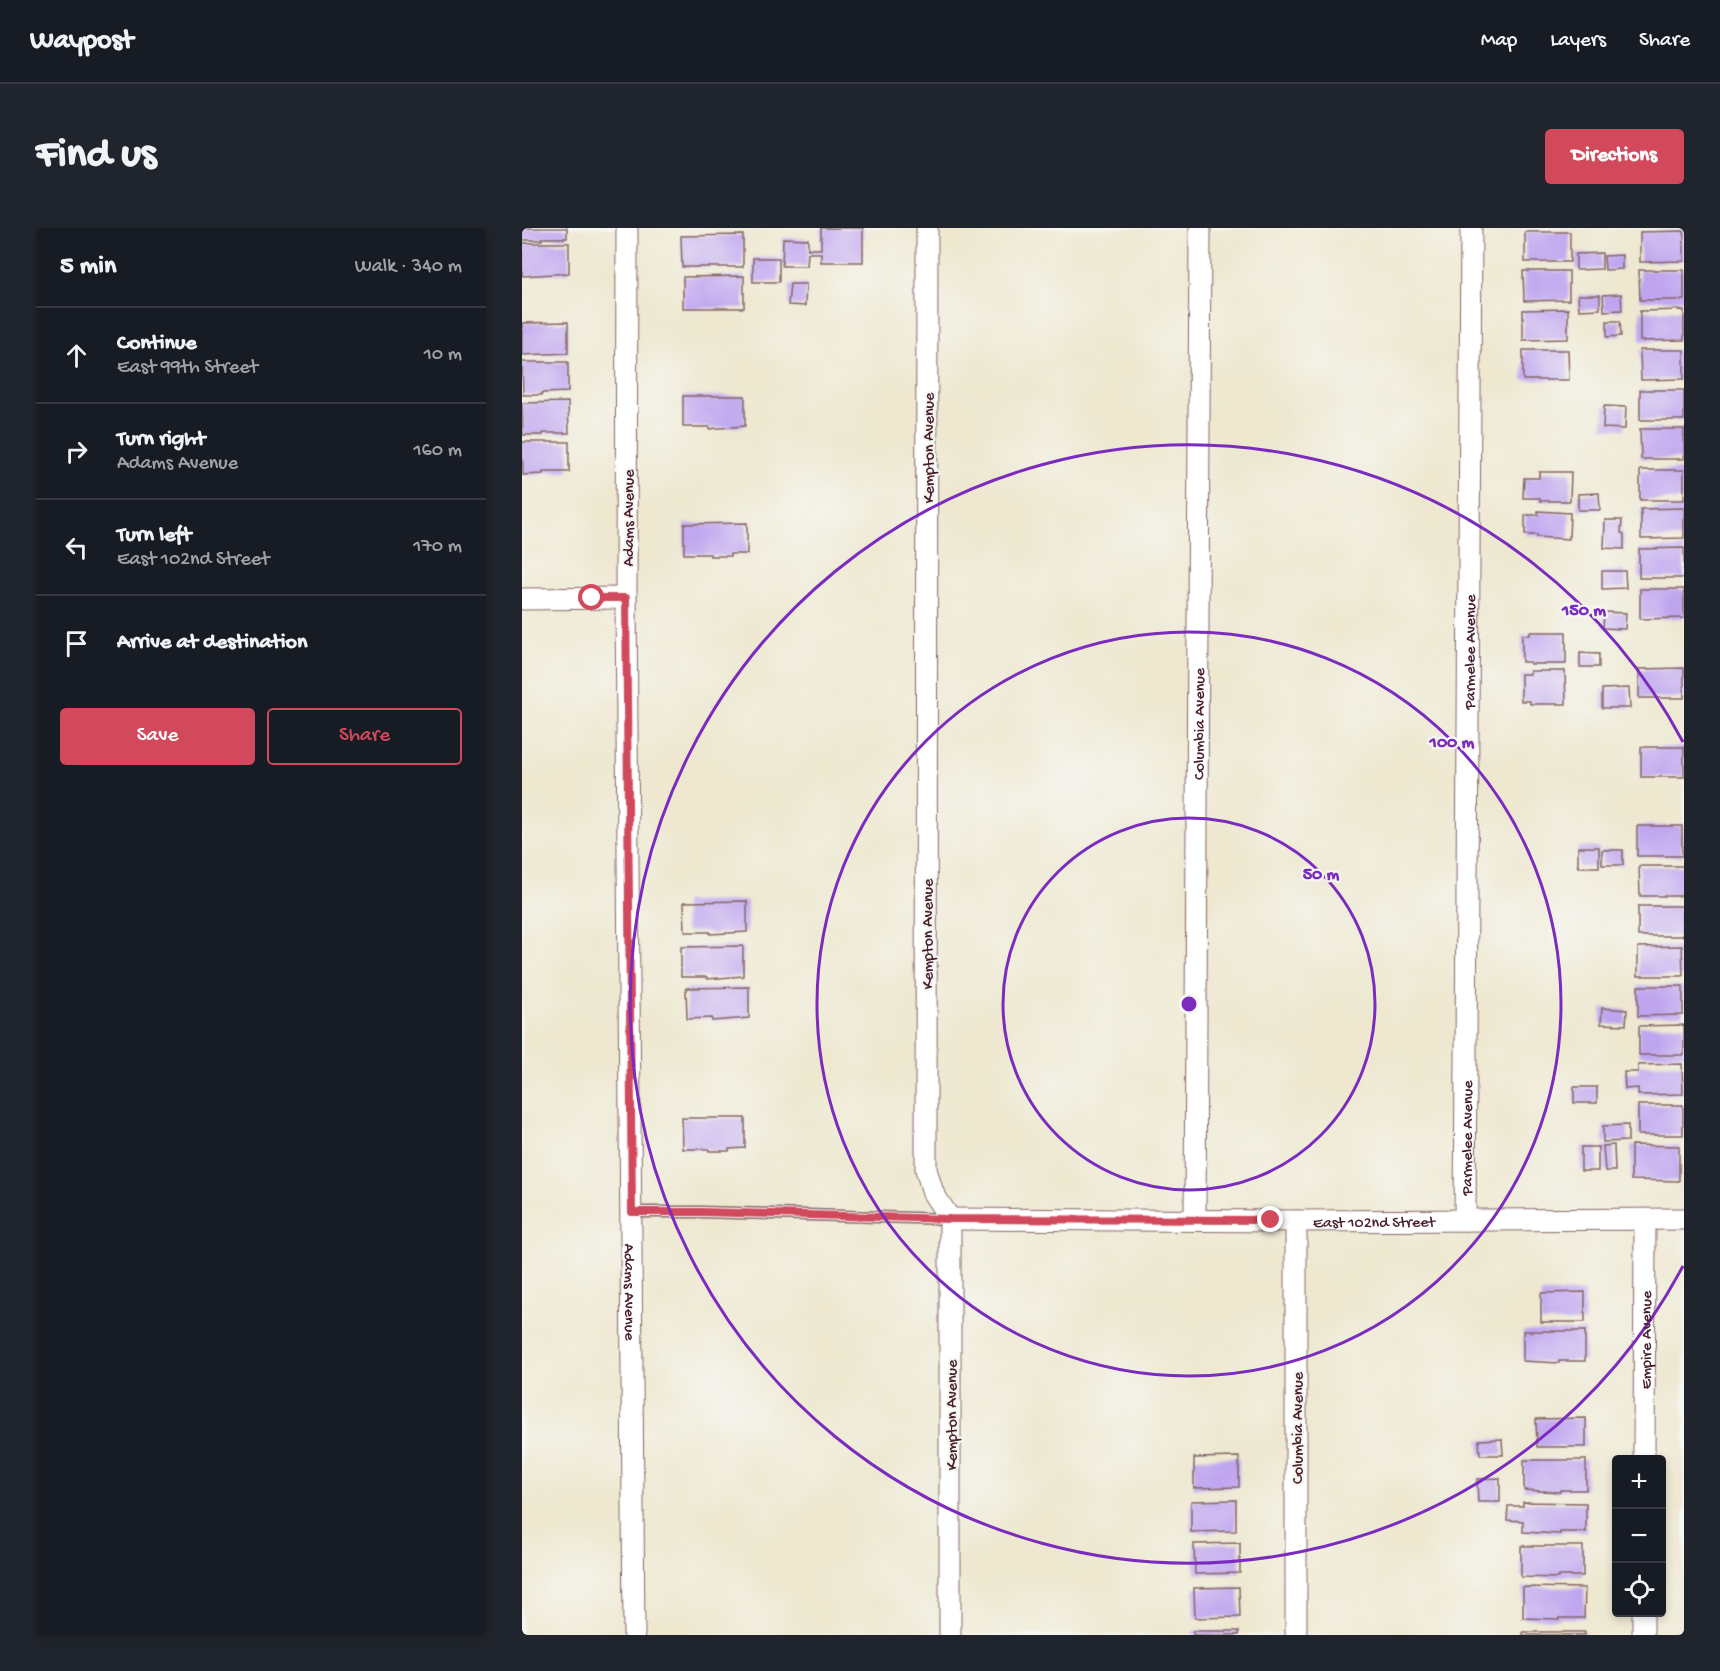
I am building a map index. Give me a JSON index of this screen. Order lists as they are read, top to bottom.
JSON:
{
  "streets": {
    "street": [
      "Kempton Avenue",
      "Adams Avenue",
      "Parmelee Avenue",
      "Columbia Avenue",
      "East 102nd Street",
      "Empire Avenue"
    ]
  },
  "crossings": [
    ["Kempton Avenue", "East 102nd Street"],
    ["Adams Avenue", "East 102nd Street"],
    ["Parmelee Avenue", "East 102nd Street"],
    ["Columbia Avenue", "East 102nd Street"],
    ["East 102nd Street", "Empire Avenue"]
  ],
  "page": {
    "header": "Waypost",
    "nav": ["Map", "Layers", "Share"],
    "buttons": [
      "Directions",
      ["Save", "Share"]
    ],
    "title": "Find us",
    "heading": ["5 min", "Walk · 340 m"],
    "list": [
      ["Continue", "East 99th Street", "10 m"],
      ["Turn right", "Adams Avenue", "160 m"],
      ["Turn left", "East 102nd Street", "170 m"],
      "Arrive at destination"
    ],
    "map_buttons": ["+", "−"]
  },
  "rings": ["150 m", "100 m", "50 m"]
}
